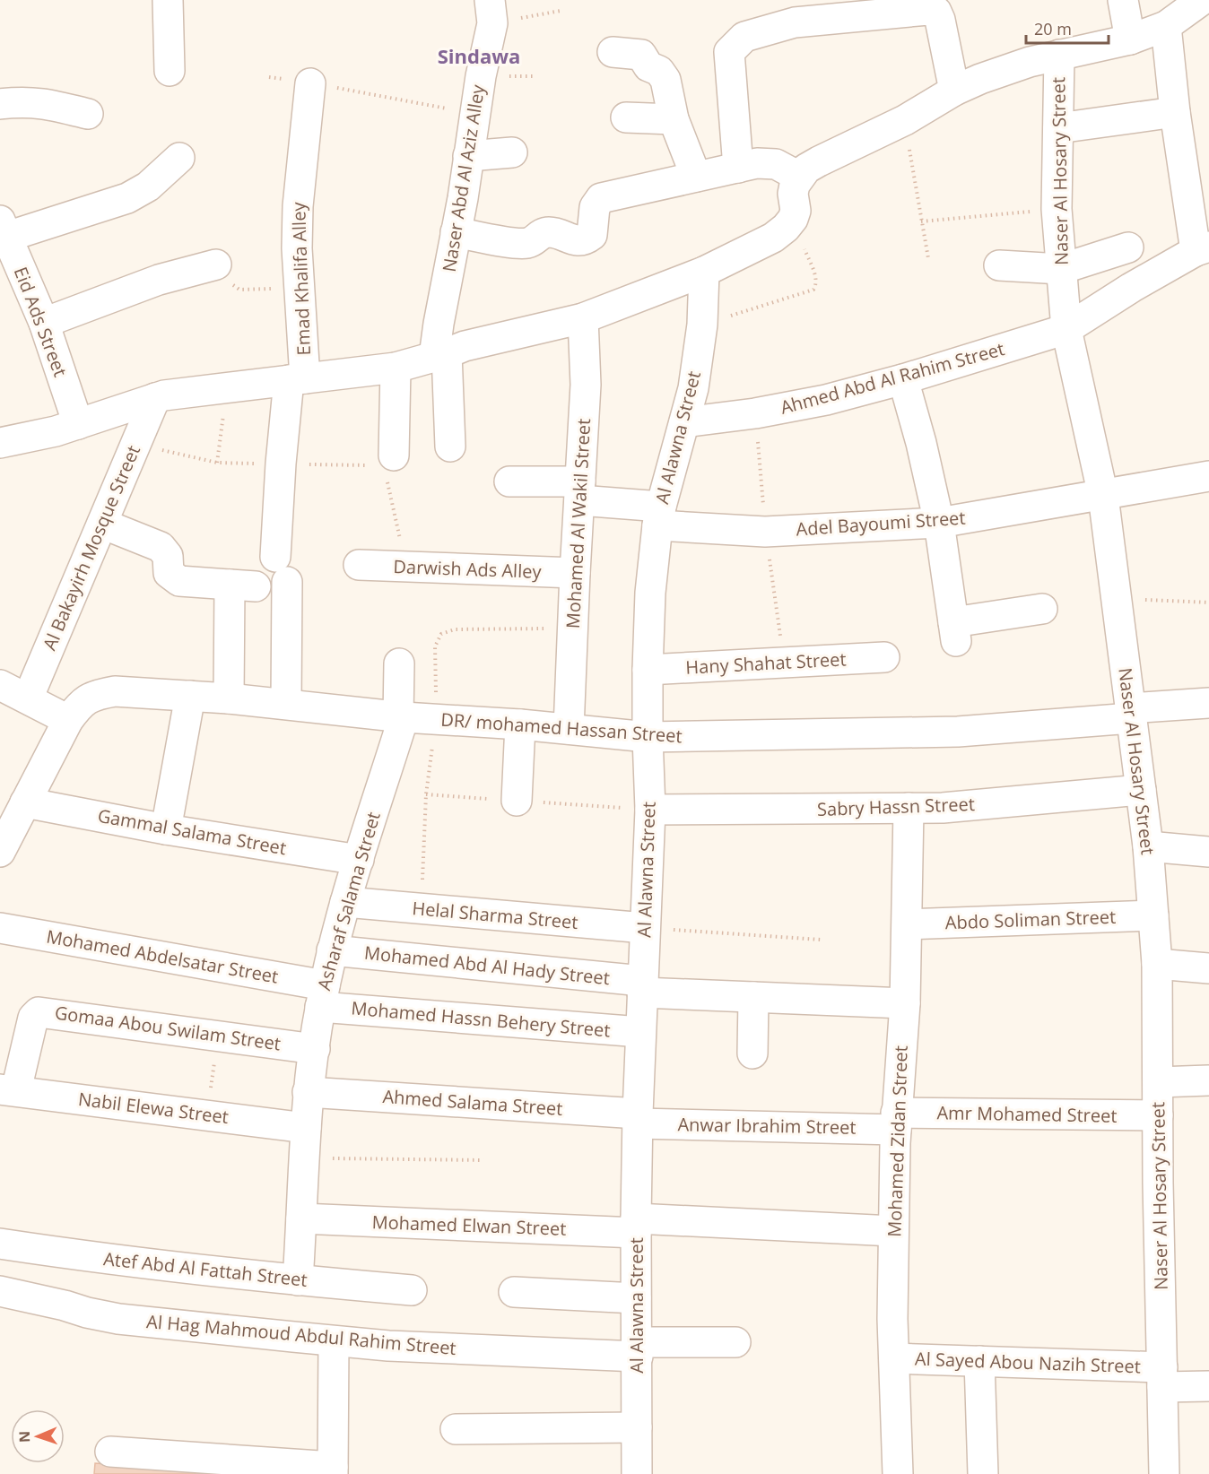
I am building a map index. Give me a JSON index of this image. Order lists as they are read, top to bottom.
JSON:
{
  "streets": {
    "street": [
      "Naser Al Hosary Street",
      "Naser Abd Al Aziz Alley",
      "Emad Khalifa Alley",
      "Eid Ads Street",
      "Ahmed Abd Al Rahim Street",
      "Al Alawna Street",
      "Mohamed Al Wakil Street",
      "Adel Bayoumi Street",
      "Al Bakayirh Mosque Street",
      "Darwish Ads Alley",
      "Hany Shahat Street",
      "DR/ mohamed Hassan Street",
      "Sabry Hassn Street",
      "Gammal Salama Street",
      "Asharaf Salama Street",
      "Helal Sharma Street",
      "Abdo Soliman Street",
      "Mohamed Abdelsatar Street",
      "Mohamed Abd Al Hady Street",
      "Mohamed Hassn Behery Street",
      "Gomaa Abou Swilam Street",
      "Ahmed Salama Street",
      "Nabil Elewa Street",
      "Amr Mohamed Street",
      "Anwar Ibrahim Street",
      "Mohamed Zidan Street",
      "Mohamed Elwan Street",
      "Atef Abd Al Fattah Street",
      "Al Hag Mahmoud Abdul Rahim Street",
      "Al Sayed Abou Nazih Street"
    ]
  },
  "crossings": [
    ["Naser Al Hosary Street", "Ahmed Abd Al Rahim Street"],
    ["Naser Al Hosary Street", "Adel Bayoumi Street"],
    ["Naser Al Hosary Street", "DR/ mohamed Hassan Street"],
    ["Naser Al Hosary Street", "Sabry Hassn Street"],
    ["Naser Al Hosary Street", "Abdo Soliman Street"],
    ["Naser Al Hosary Street", "Amr Mohamed Street"],
    ["Naser Al Hosary Street", "Al Sayed Abou Nazih Street"],
    ["Emad Khalifa Alley", "DR/ mohamed Hassan Street"],
    ["Ahmed Abd Al Rahim Street", "Al Alawna Street"],
    ["Al Alawna Street", "Adel Bayoumi Street"],
    ["Al Alawna Street", "Hany Shahat Street"],
    ["Al Alawna Street", "DR/ mohamed Hassan Street"],
    ["Al Alawna Street", "Sabry Hassn Street"],
    ["Al Alawna Street", "Helal Sharma Street"],
    ["Al Alawna Street", "Mohamed Abd Al Hady Street"],
    ["Al Alawna Street", "Mohamed Hassn Behery Street"],
    ["Al Alawna Street", "Ahmed Salama Street"],
    ["Al Alawna Street", "Anwar Ibrahim Street"],
    ["Al Alawna Street", "Mohamed Elwan Street"],
    ["Al Alawna Street", "Al Hag Mahmoud Abdul Rahim Street"],
    ["Mohamed Al Wakil Street", "Adel Bayoumi Street"],
    ["Mohamed Al Wakil Street", "Darwish Ads Alley"],
    ["Mohamed Al Wakil Street", "DR/ mohamed Hassan Street"],
    ["DR/ mohamed Hassan Street", "Gammal Salama Street"],
    ["DR/ mohamed Hassan Street", "Asharaf Salama Street"],
    ["Sabry Hassn Street", "Mohamed Zidan Street"],
    ["Gammal Salama Street", "Asharaf Salama Street"],
    ["Asharaf Salama Street", "Helal Sharma Street"],
    ["Asharaf Salama Street", "Mohamed Abdelsatar Street"],
    ["Asharaf Salama Street", "Mohamed Abd Al Hady Street"],
    ["Asharaf Salama Street", "Mohamed Hassn Behery Street"],
    ["Asharaf Salama Street", "Gomaa Abou Swilam Street"],
    ["Asharaf Salama Street", "Ahmed Salama Street"],
    ["Asharaf Salama Street", "Nabil Elewa Street"],
    ["Asharaf Salama Street", "Mohamed Elwan Street"],
    ["Asharaf Salama Street", "Atef Abd Al Fattah Street"],
    ["Abdo Soliman Street", "Mohamed Zidan Street"],
    ["Mohamed Abdelsatar Street", "Mohamed Hassn Behery Street"],
    ["Mohamed Abd Al Hady Street", "Mohamed Zidan Street"],
    ["Gomaa Abou Swilam Street", "Nabil Elewa Street"],
    ["Ahmed Salama Street", "Anwar Ibrahim Street"],
    ["Amr Mohamed Street", "Anwar Ibrahim Street"],
    ["Amr Mohamed Street", "Mohamed Zidan Street"],
    ["Anwar Ibrahim Street", "Mohamed Zidan Street"],
    ["Mohamed Zidan Street", "Mohamed Elwan Street"],
    ["Mohamed Zidan Street", "Al Sayed Abou Nazih Street"]
  ],
  "districts": ["Sindawa"],
  "scale_bar": "20 m",
  "north": "left"
}
